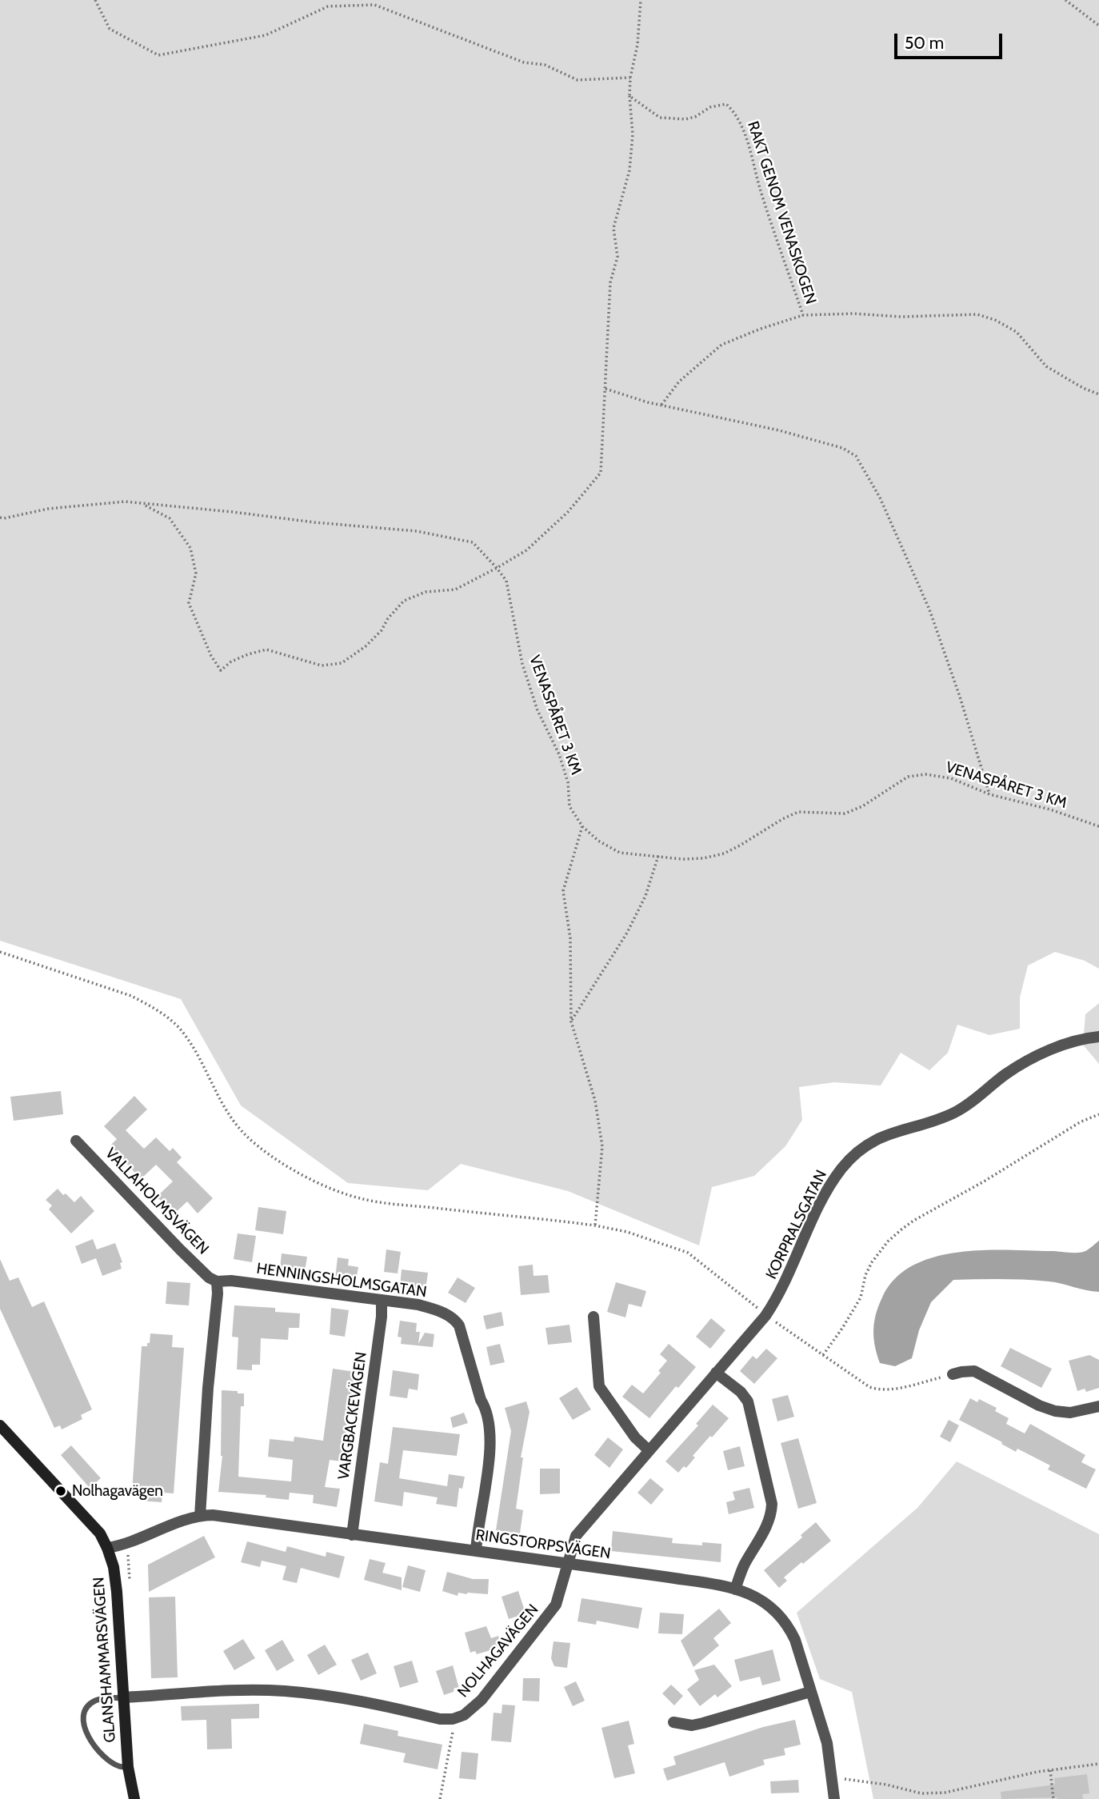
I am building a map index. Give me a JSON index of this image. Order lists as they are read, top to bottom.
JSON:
{
  "streets": {
    "street": [
      "VALLAHOLMSVÄGEN",
      "KORPRALSGATAN",
      "HENNINGSHOLMSGATAN",
      "VARGBACKEVÄGEN",
      "RINGSTORPSVÄGEN",
      "NOLHAGAVÄGEN",
      "GLANSHAMMARSVÄGEN"
    ],
    "path": ["RAKT GENOM VENASKOGEN", "VENASPÅRET 3 KM"]
  },
  "crossings": [
    ["VALLAHOLMSVÄGEN", "HENNINGSHOLMSGATAN"],
    ["KORPRALSGATAN", "NOLHAGAVÄGEN"],
    ["HENNINGSHOLMSGATAN", "VARGBACKEVÄGEN"],
    ["HENNINGSHOLMSGATAN", "RINGSTORPSVÄGEN"],
    ["VARGBACKEVÄGEN", "RINGSTORPSVÄGEN"],
    ["RINGSTORPSVÄGEN", "NOLHAGAVÄGEN"],
    ["RINGSTORPSVÄGEN", "GLANSHAMMARSVÄGEN"]
  ],
  "places": ["Nolhagavägen"],
  "scale_bar": "50 m"
}
